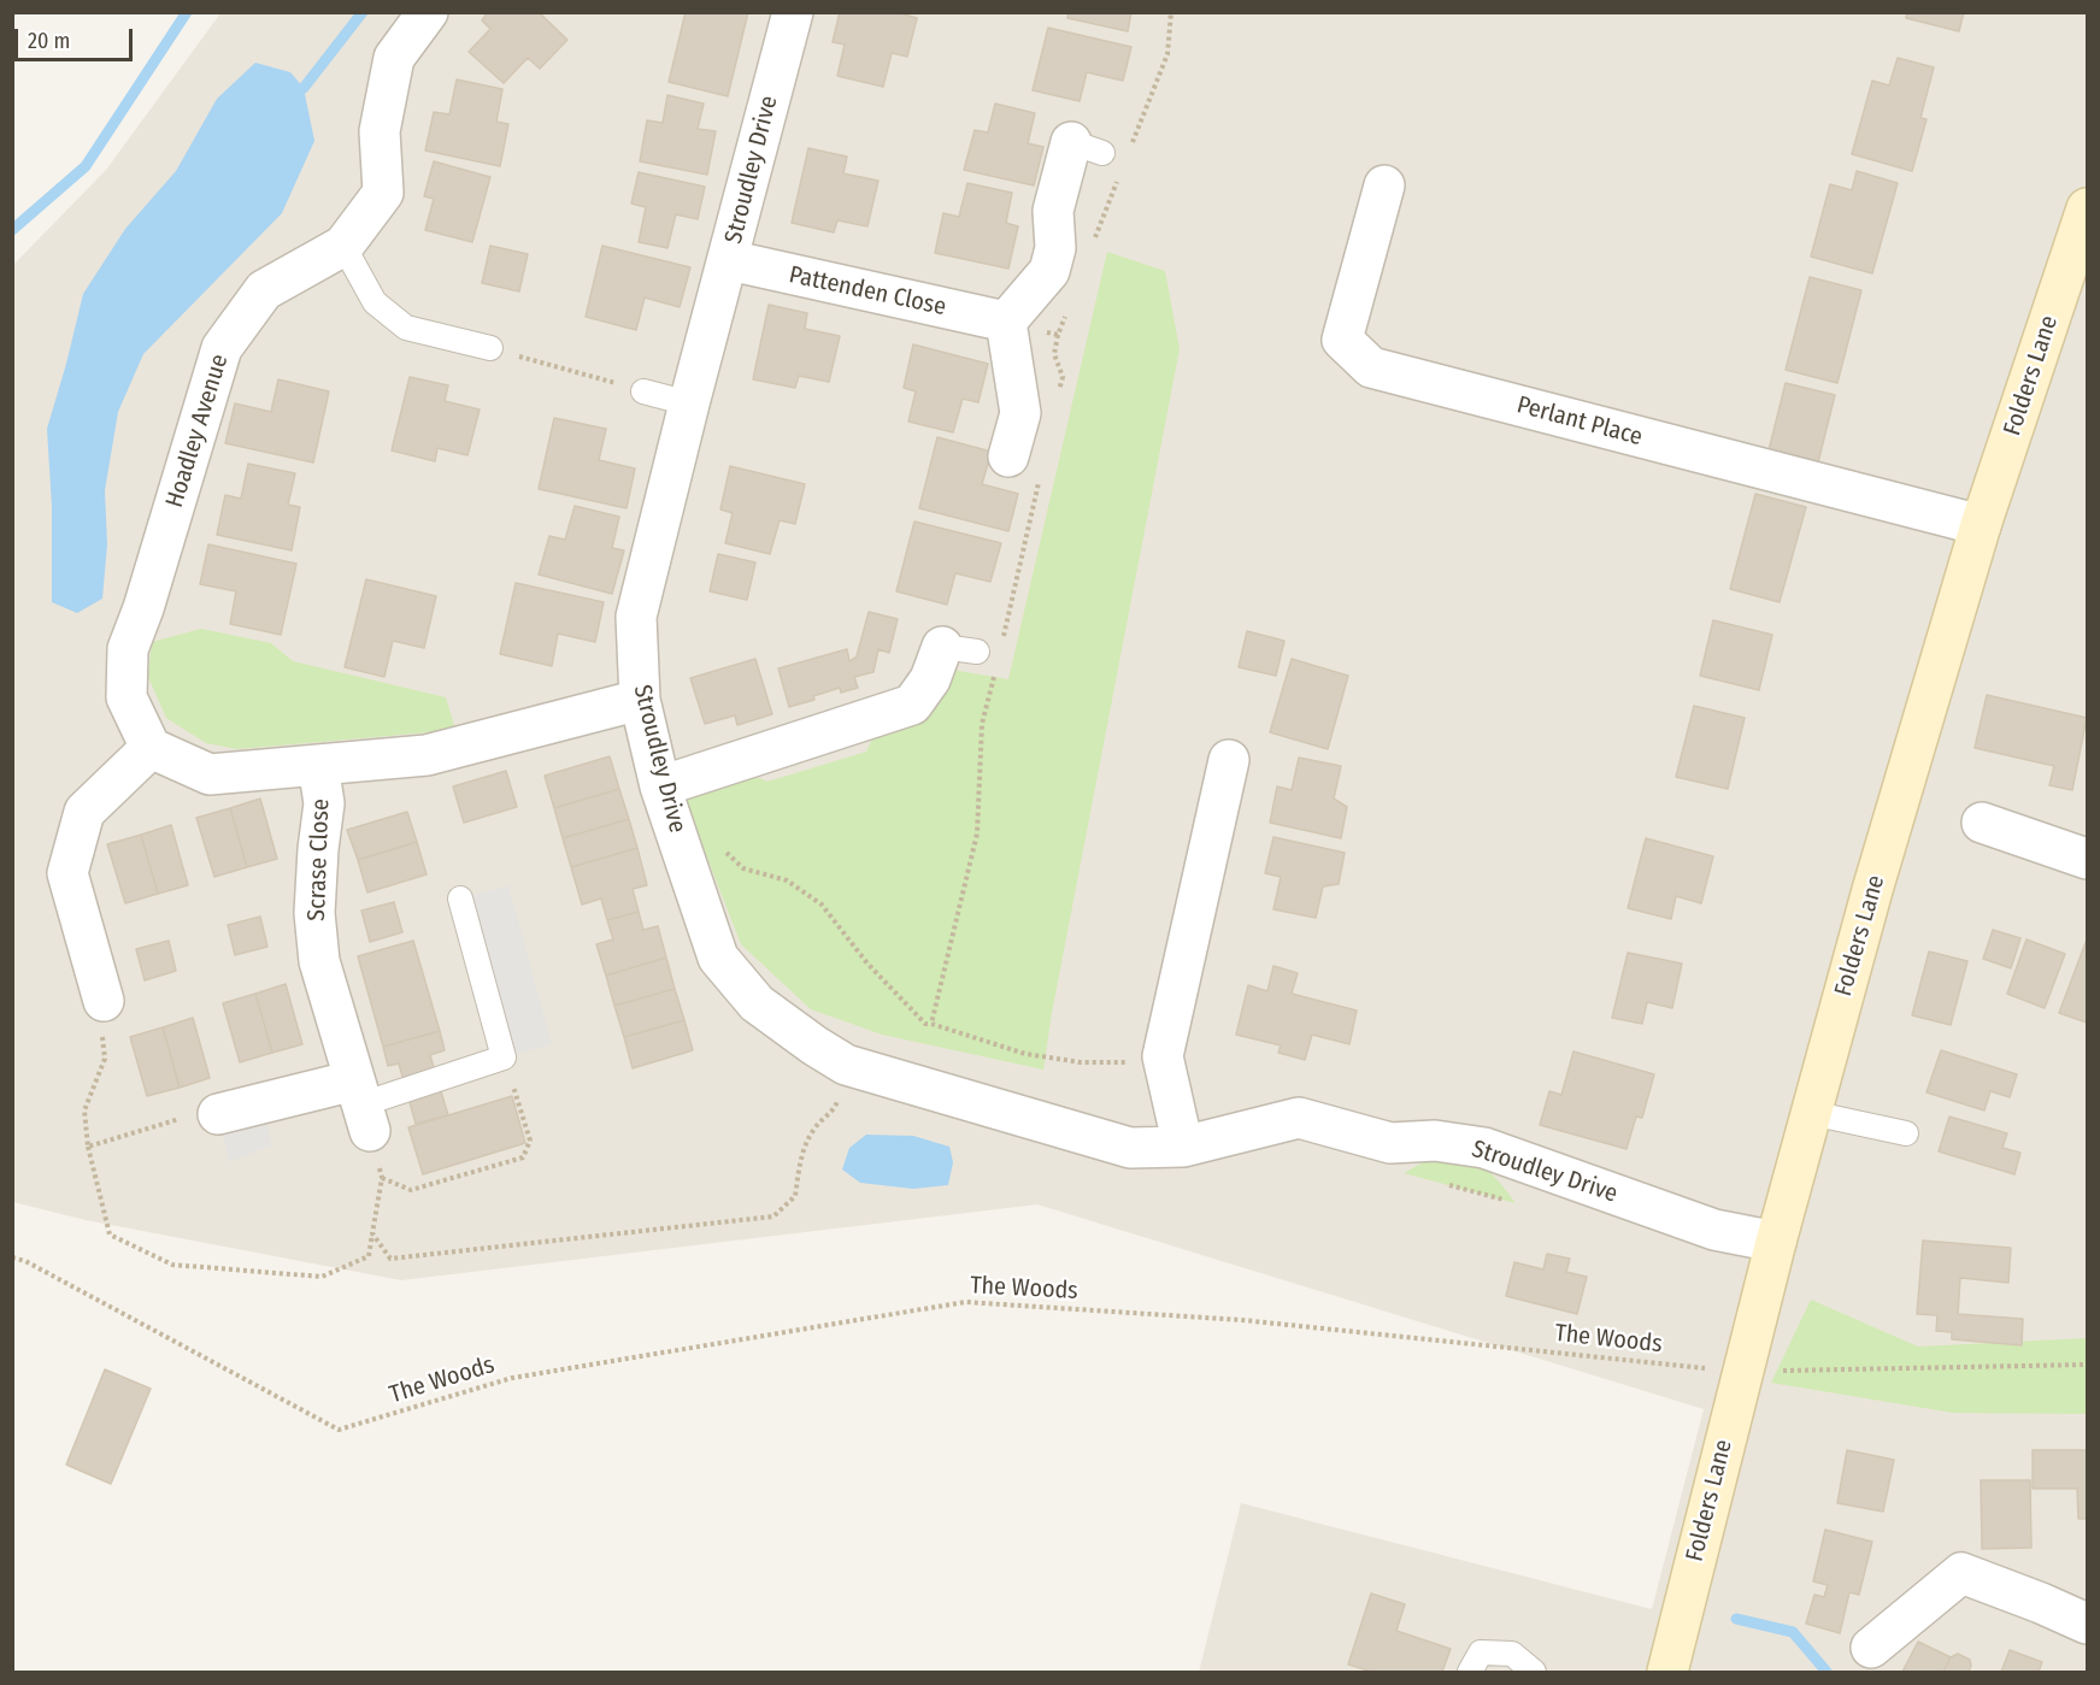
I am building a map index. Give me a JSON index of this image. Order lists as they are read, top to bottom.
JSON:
{
  "streets": {
    "main road": ["Folders Lane"],
    "street": [
      "Stroudley Drive",
      "Pattenden Close",
      "Perlant Place",
      "Hoadley Avenue",
      "Scrase Close"
    ],
    "path": ["The Woods"]
  },
  "crossings": [
    ["Stroudley Drive", "Pattenden Close"],
    ["Stroudley Drive", "Folders Lane"],
    ["Folders Lane", "Perlant Place"],
    ["Folders Lane", "The Woods"]
  ],
  "scale_bar": "20 m"
}
